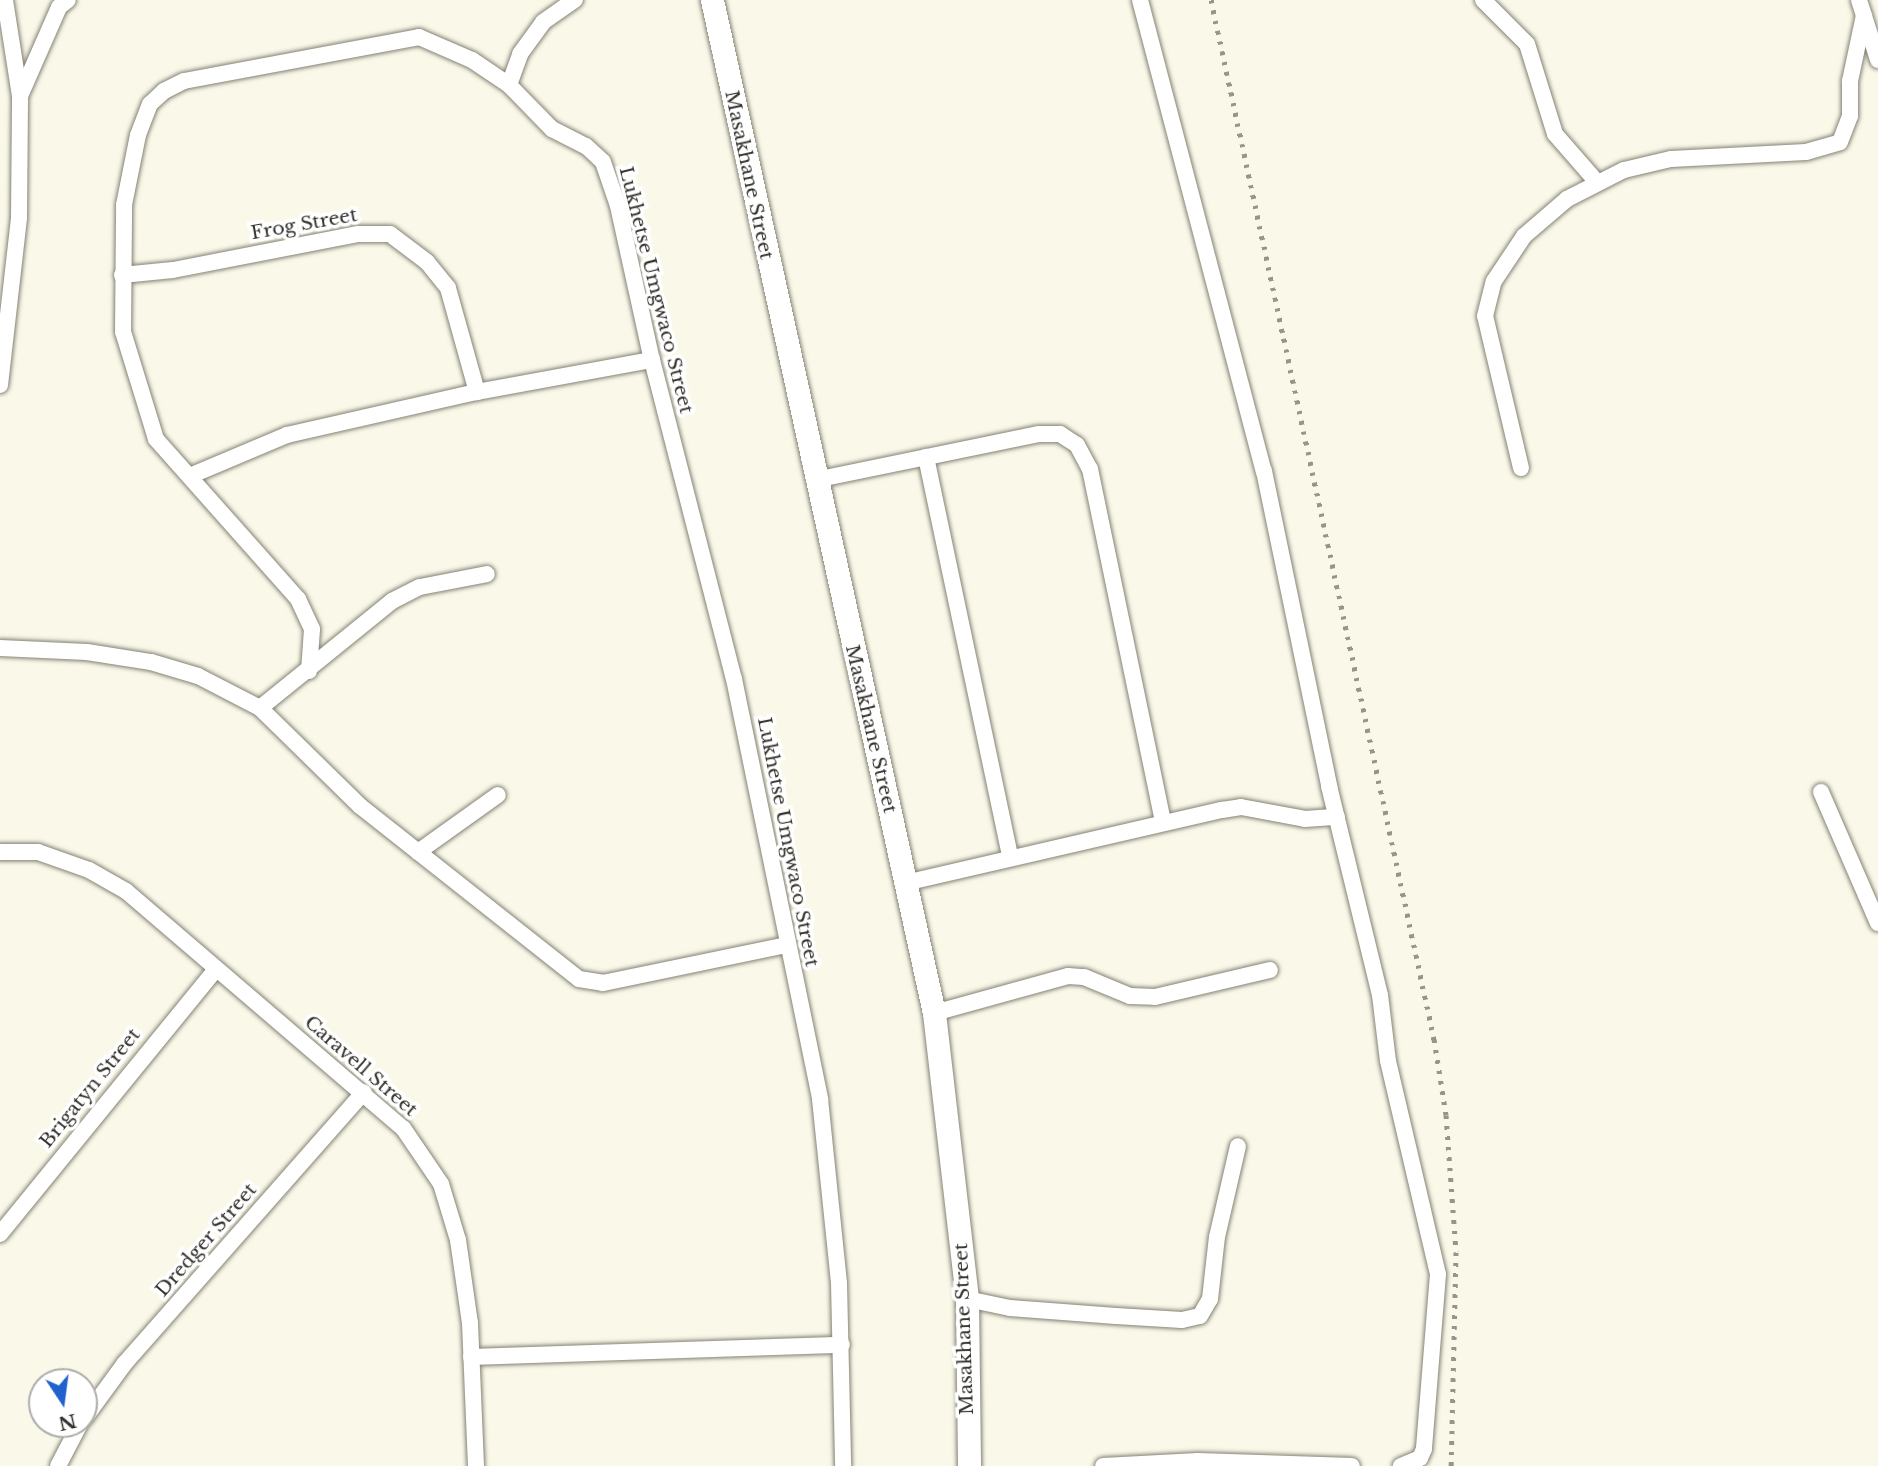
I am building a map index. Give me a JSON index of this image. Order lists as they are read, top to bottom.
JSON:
{
  "streets": {
    "street": [
      "Masakhane Street",
      "Frog Street",
      "Lukhetse Umgwaco Street",
      "Caravell Street",
      "Brigatyn Street",
      "Dredger Street"
    ]
  },
  "crossings": [
    ["Frog Street", "Lukhetse Umgwaco Street"],
    ["Caravell Street", "Brigatyn Street"],
    ["Caravell Street", "Dredger Street"]
  ],
  "north": "bottom"
}
